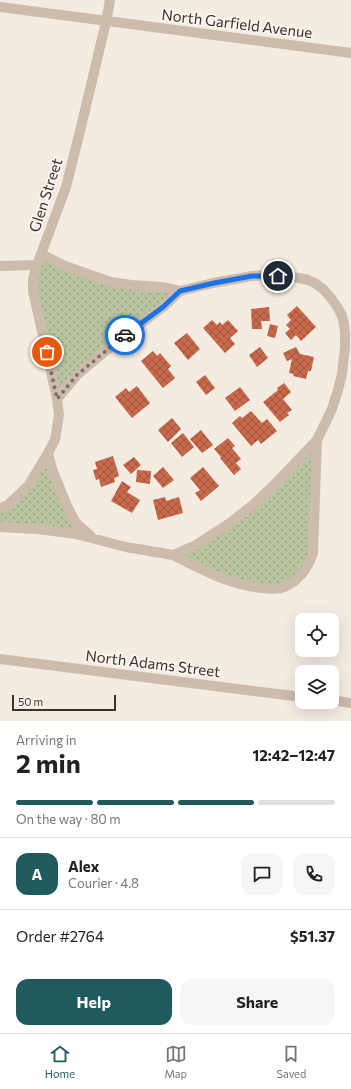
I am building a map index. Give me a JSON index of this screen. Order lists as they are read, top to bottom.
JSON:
{
  "streets": {
    "street": ["North Garfield Avenue", "Glen Street", "North Adams Street"]
  },
  "crossings": [
    ["North Garfield Avenue", "Glen Street"]
  ],
  "scale_bar": "50 m",
  "page": {
    "scale": "50 m",
    "heading": ["2 min", "Arriving in", "12:42–12:47"],
    "panel": [
      "Alex",
      "Courier · 4.8",
      "Order #2764",
      "$51.37"
    ],
    "bar": "On the way · 80 m",
    "round": "A",
    "buttons": ["Help", "Share"],
    "tabs": ["Home", "Map", "Saved"]
  }
}
